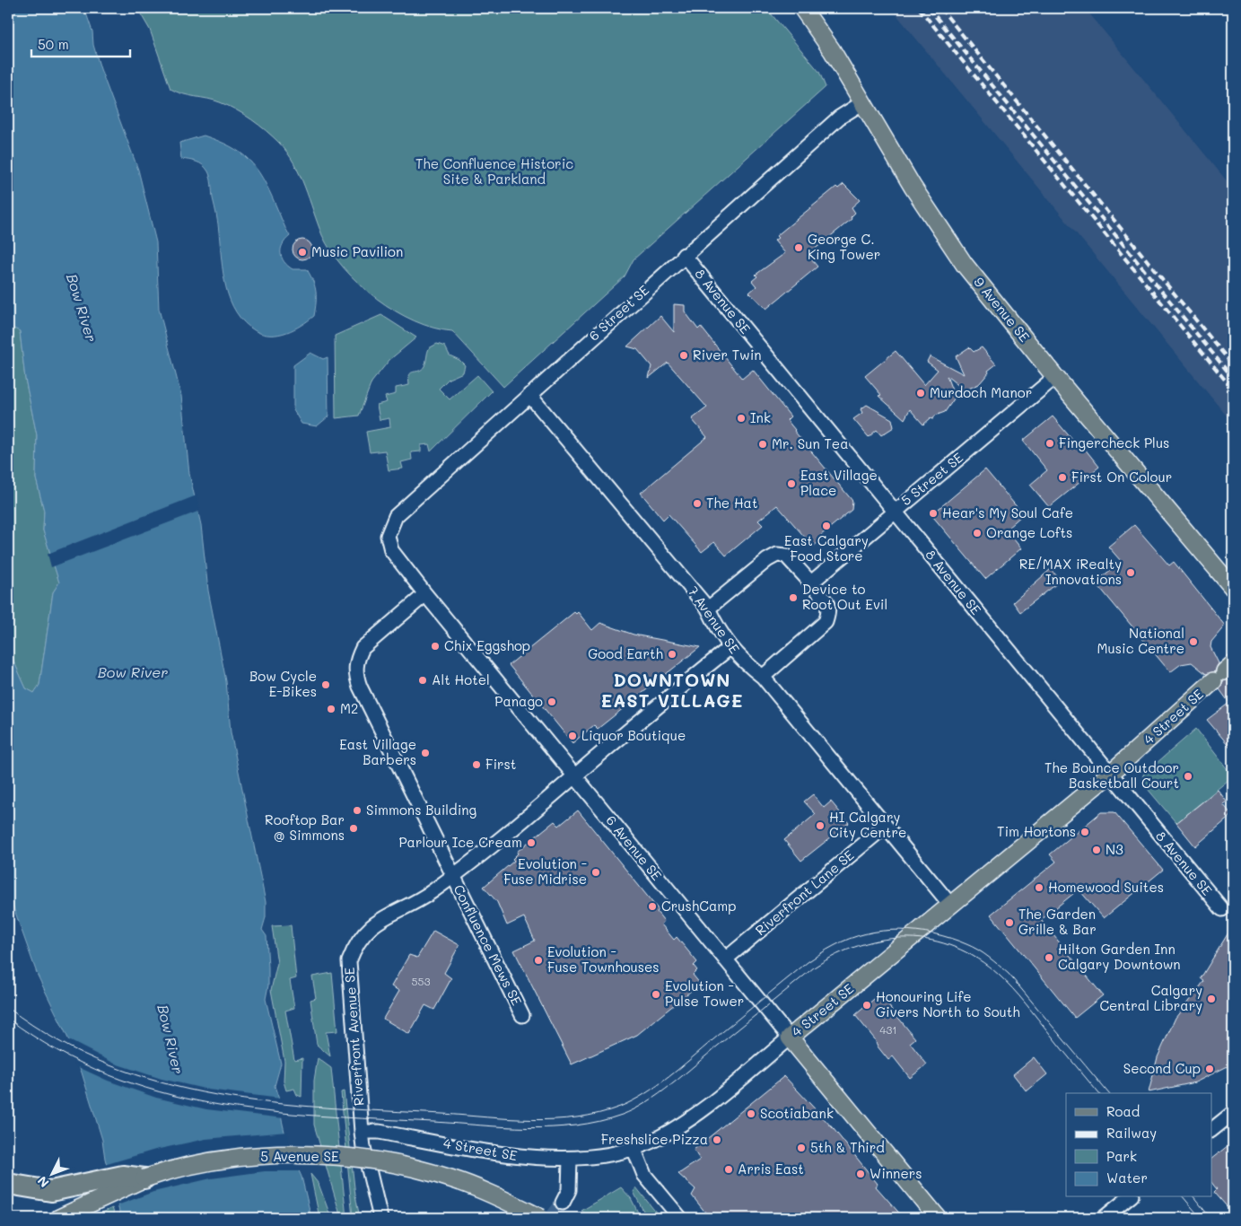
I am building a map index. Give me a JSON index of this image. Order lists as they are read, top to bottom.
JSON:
{
  "streets": {
    "main road": [
      "9 Avenue SE",
      "4 Street SE",
      "6 Avenue SE",
      "5 Avenue SE"
    ],
    "street": [
      "8 Avenue SE",
      "6 Street SE",
      "5 Street SE",
      "7 Avenue SE",
      "Riverfront Lane SE",
      "Confluence Mews SE",
      "Riverfront Avenue SE"
    ]
  },
  "crossings": [
    ["8 Avenue SE", "6 Street SE"],
    ["8 Avenue SE", "5 Street SE"],
    ["8 Avenue SE", "4 Street SE"],
    ["9 Avenue SE", "6 Street SE"],
    ["9 Avenue SE", "5 Street SE"],
    ["6 Street SE", "7 Avenue SE"],
    ["6 Street SE", "6 Avenue SE"],
    ["7 Avenue SE", "4 Street SE"],
    ["7 Avenue SE", "Riverfront Lane SE"],
    ["4 Street SE", "6 Avenue SE"],
    ["4 Street SE", "Riverfront Avenue SE"],
    ["6 Avenue SE", "Riverfront Lane SE"],
    ["6 Avenue SE", "Confluence Mews SE"],
    ["6 Avenue SE", "Riverfront Avenue SE"],
    ["Confluence Mews SE", "Riverfront Avenue SE"]
  ],
  "districts": ["DOWNTOWN EAST VILLAGE"],
  "water": ["Bow River"],
  "parks": ["The Confluence Historic Site & Parkland"],
  "places": [
    "George C. King Tower",
    "Music Pavilion",
    "River Twin",
    "Murdoch Manor",
    "Ink",
    "Fingercheck Plus",
    "Mr. Sun Tea",
    "First On Colour",
    "East Village Place",
    "The Hat",
    "Hear's My Soul Cafe",
    "East Calgary Food Store",
    "Orange Lofts",
    "RE/MAX iRealty Innovations",
    "Device to Root Out Evil",
    "National Music Centre",
    "Chix Eggshop",
    "Good Earth",
    "Alt Hotel",
    "Bow Cycle E-Bikes",
    "Panago",
    "M2",
    "Liquor Boutique",
    "East Village Barbers",
    "First",
    "The Bounce Outdoor Basketball Court",
    "Simmons Building",
    "HI Calgary City Centre",
    "Rooftop Bar @ Simmons",
    "Tim Hortons",
    "Parlour Ice Cream",
    "N3",
    "Evolution - Fuse Midrise",
    "Homewood Suites",
    "CrushCamp",
    "The Garden Grille & Bar",
    "Hilton Garden Inn Calgary Downtown",
    "Evolution - Fuse Townhouses",
    "Evolution - Pulse Tower",
    "Calgary Central Library",
    "Honouring Life Givers North to South",
    "Second Cup",
    "Scotiabank",
    "Freshslice Pizza",
    "5th & Third",
    "Arris East",
    "Winners"
  ],
  "house_numbers": ["553", "431"],
  "legend": [
    "Road",
    "Railway",
    "Park",
    "Water"
  ],
  "scale_bar": "50 m",
  "north": "bottom left"
}
